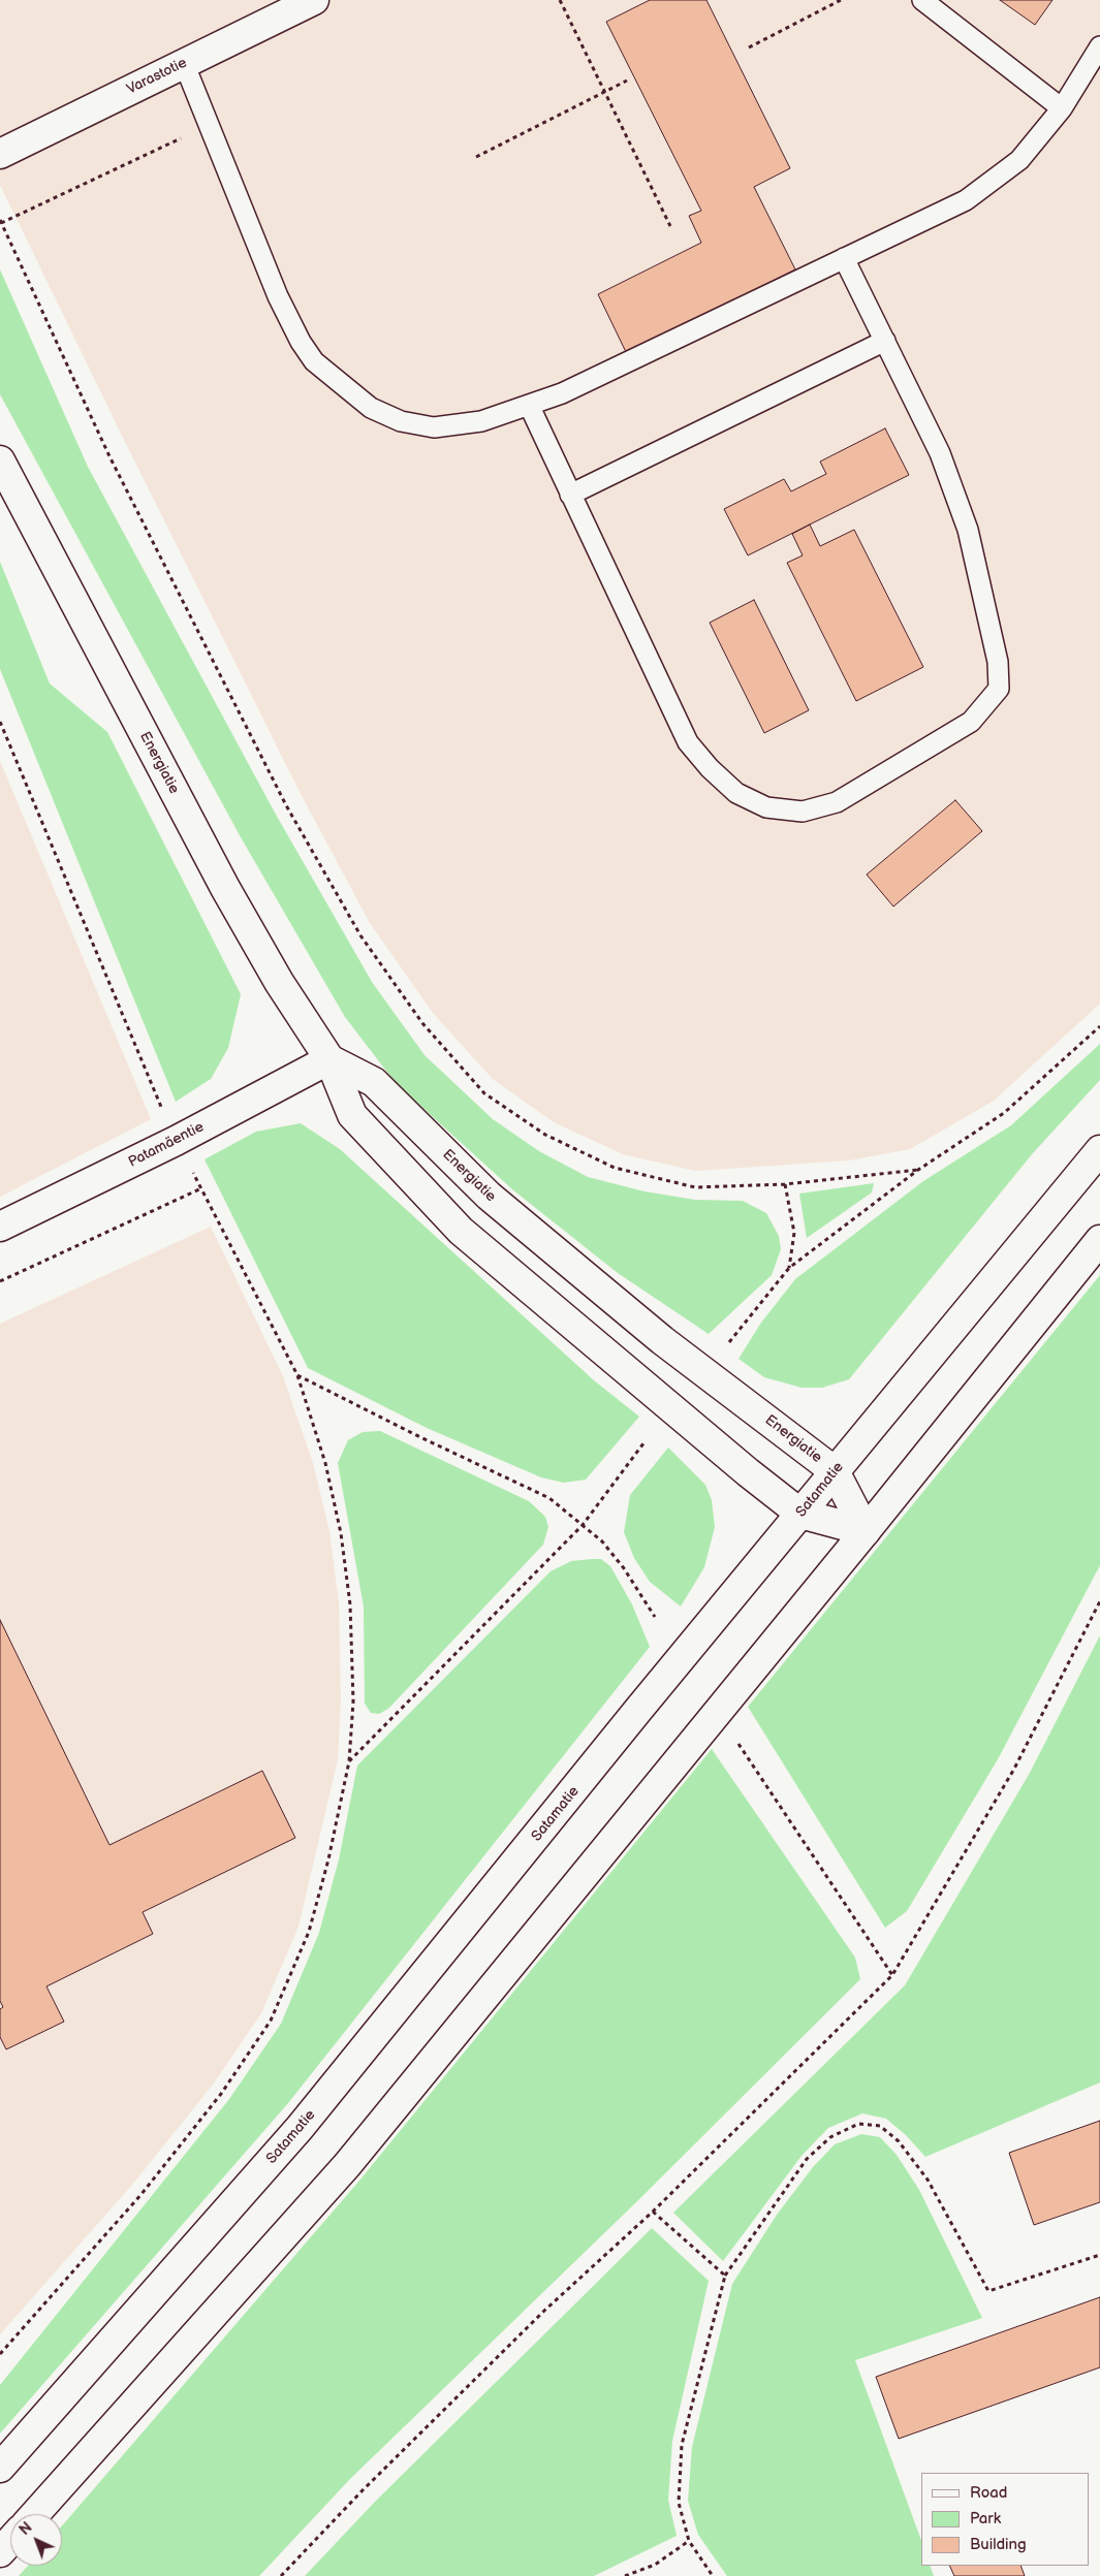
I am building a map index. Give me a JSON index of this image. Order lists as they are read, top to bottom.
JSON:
{
  "streets": {
    "main road": [
      "Varastotie",
      "Energiatie",
      "Patamäentie",
      "Satamatie"
    ]
  },
  "crossings": [
    ["Energiatie", "Patamäentie"],
    ["Energiatie", "Satamatie"]
  ],
  "legend": ["Road", "Park", "Building"],
  "north": "top left"
}
